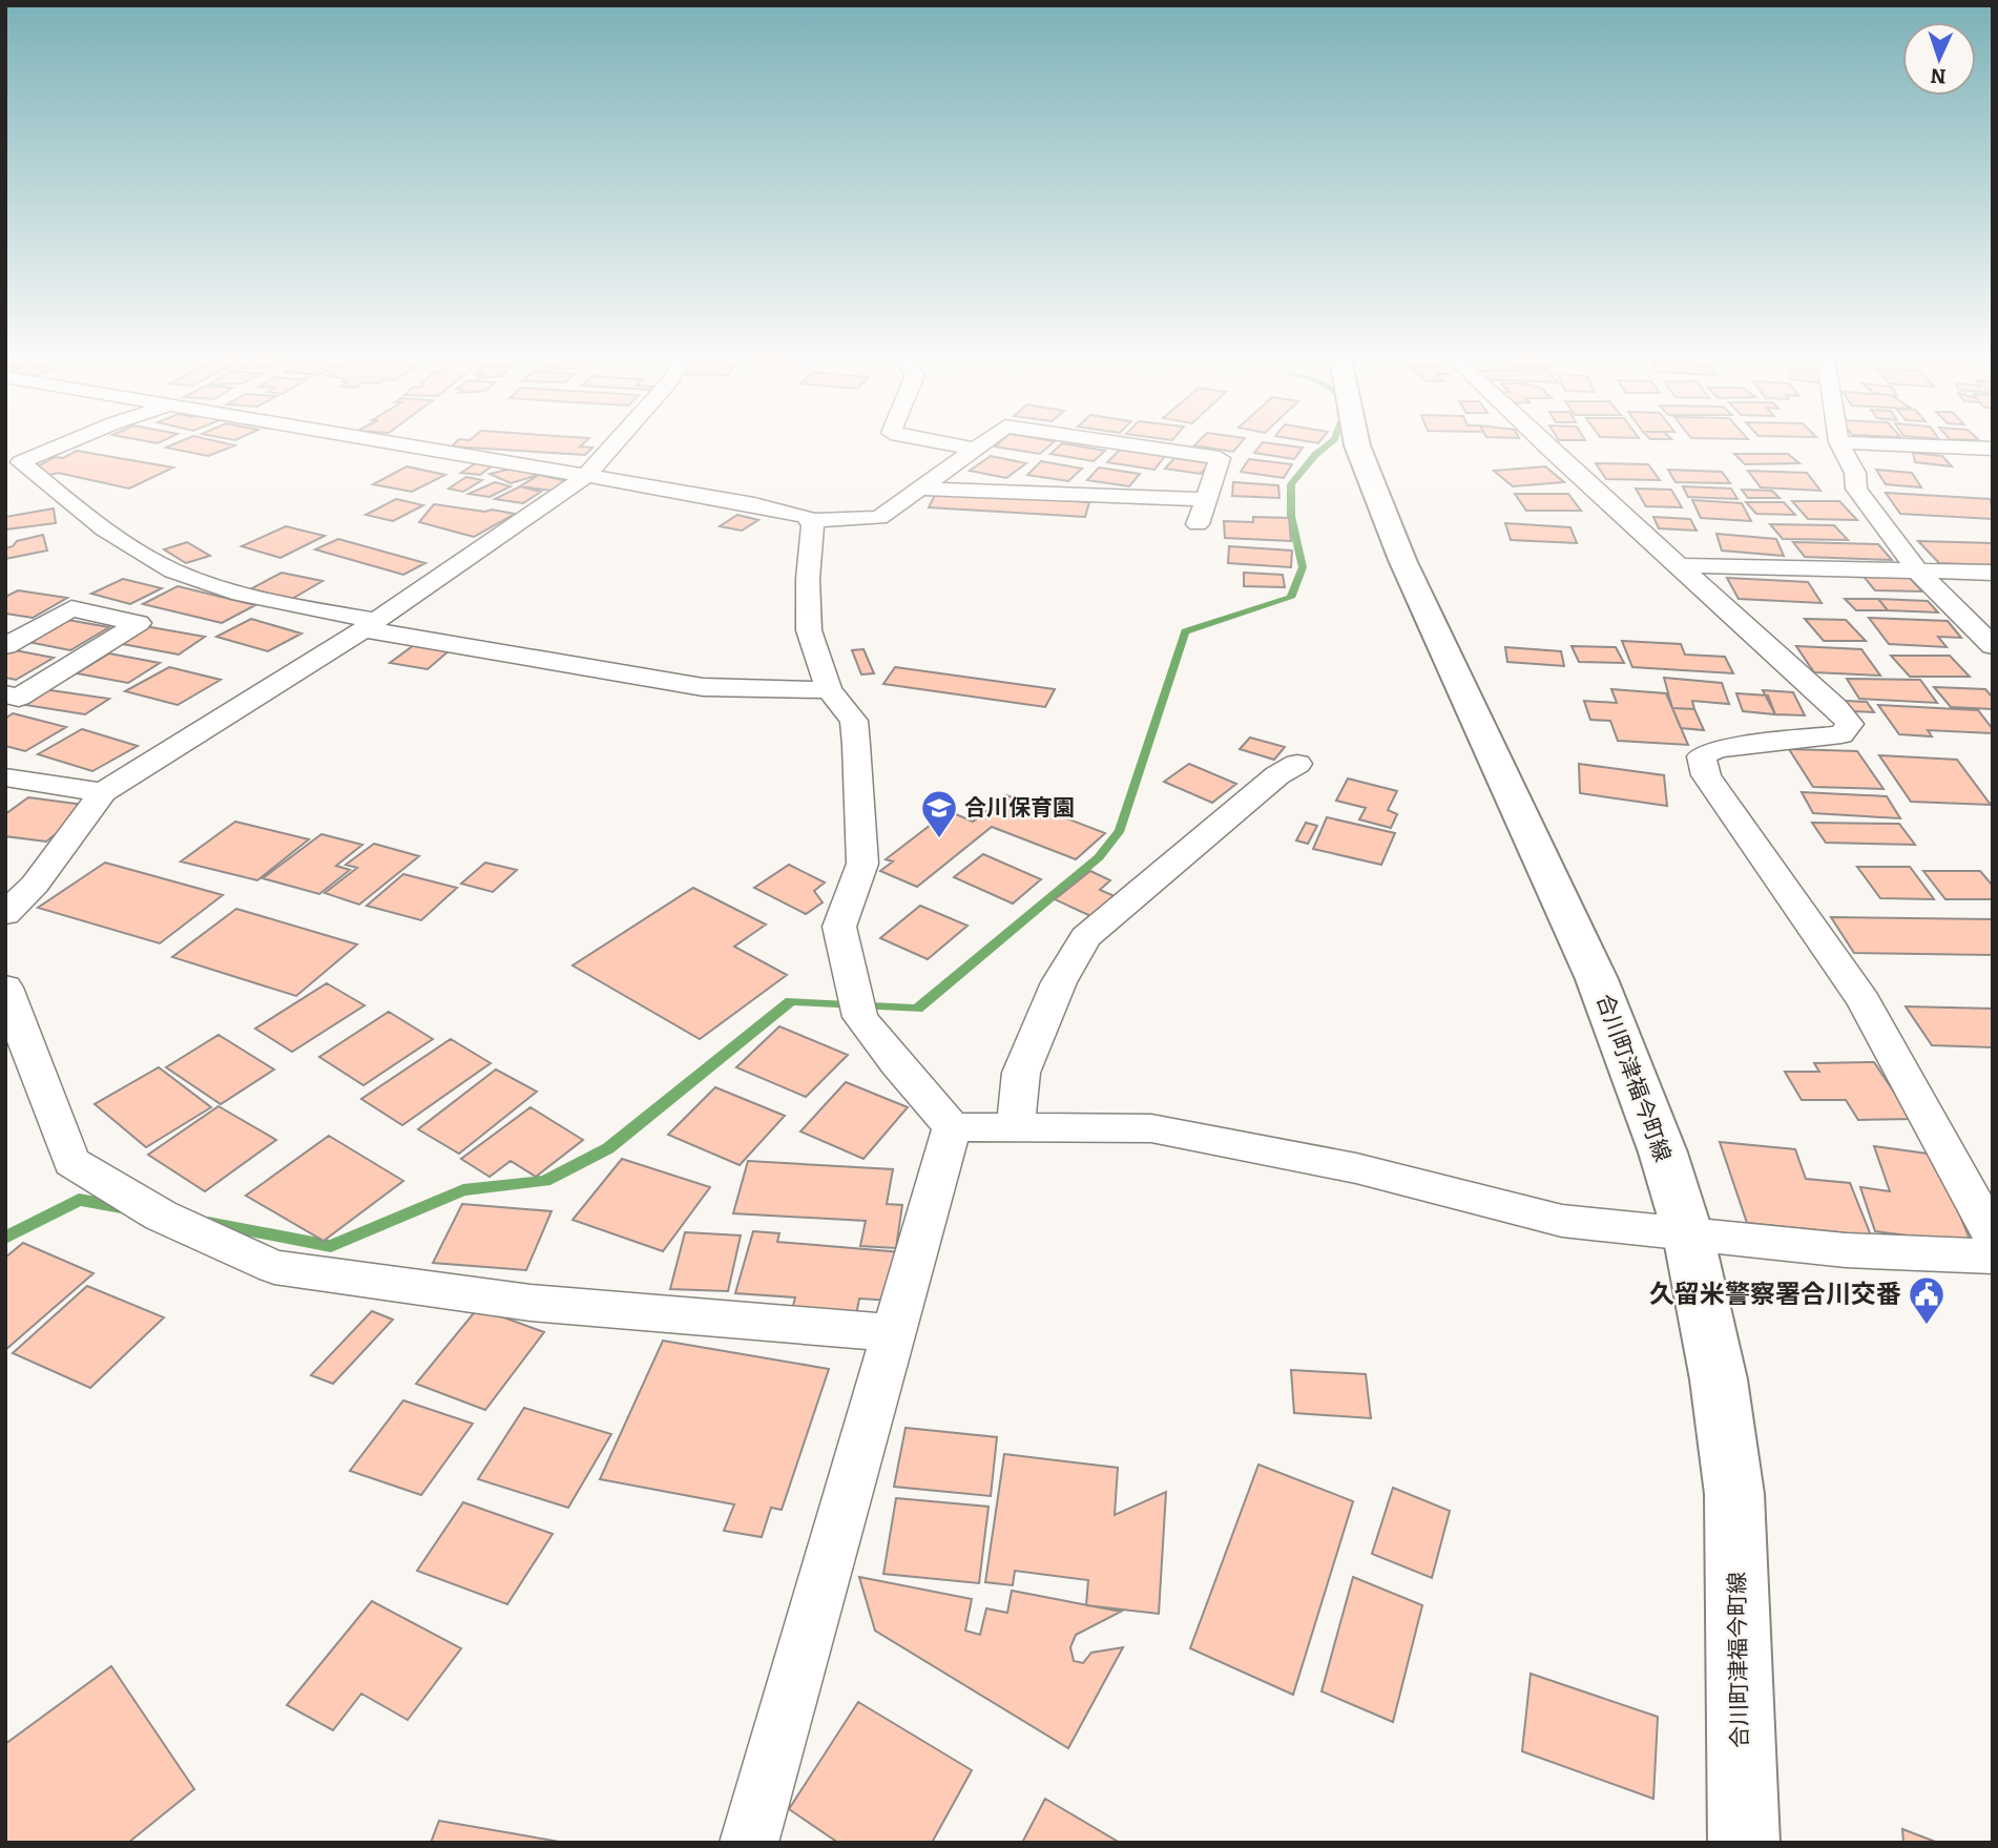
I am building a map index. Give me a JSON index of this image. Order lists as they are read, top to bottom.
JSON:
{
  "streets": {
    "street": ["合川町津福今町線"]
  },
  "places": {
    "school or university": ["合川保育園"],
    "public building": ["久留米警察署合川交番"]
  },
  "north": "bottom"
}
